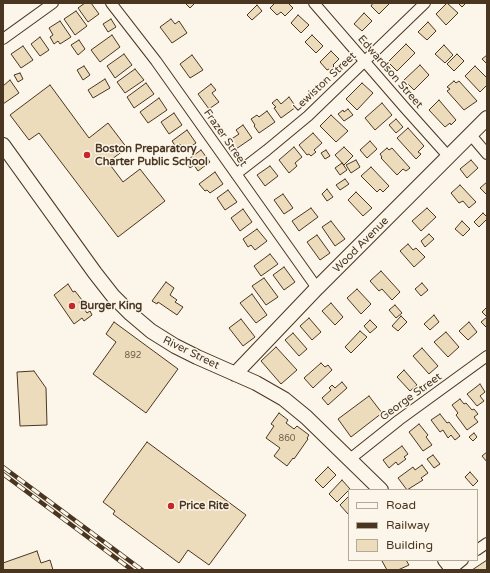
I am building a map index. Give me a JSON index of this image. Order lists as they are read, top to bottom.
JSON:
{
  "streets": {
    "main road": ["Wood Avenue", "River Street"],
    "street": [
      "Edwardson Street",
      "Lewiston Street",
      "Frazer Street",
      "George Street"
    ]
  },
  "crossings": [
    ["Edwardson Street", "Lewiston Street"],
    ["Edwardson Street", "Wood Avenue"],
    ["Lewiston Street", "Frazer Street"],
    ["Frazer Street", "Wood Avenue"],
    ["Wood Avenue", "River Street"],
    ["River Street", "George Street"]
  ],
  "places": ["Boston Preparatory Charter Public School", "Burger King", "Price Rite"],
  "house_numbers": ["892", "860"],
  "legend": ["Road", "Railway", "Building"]
}
